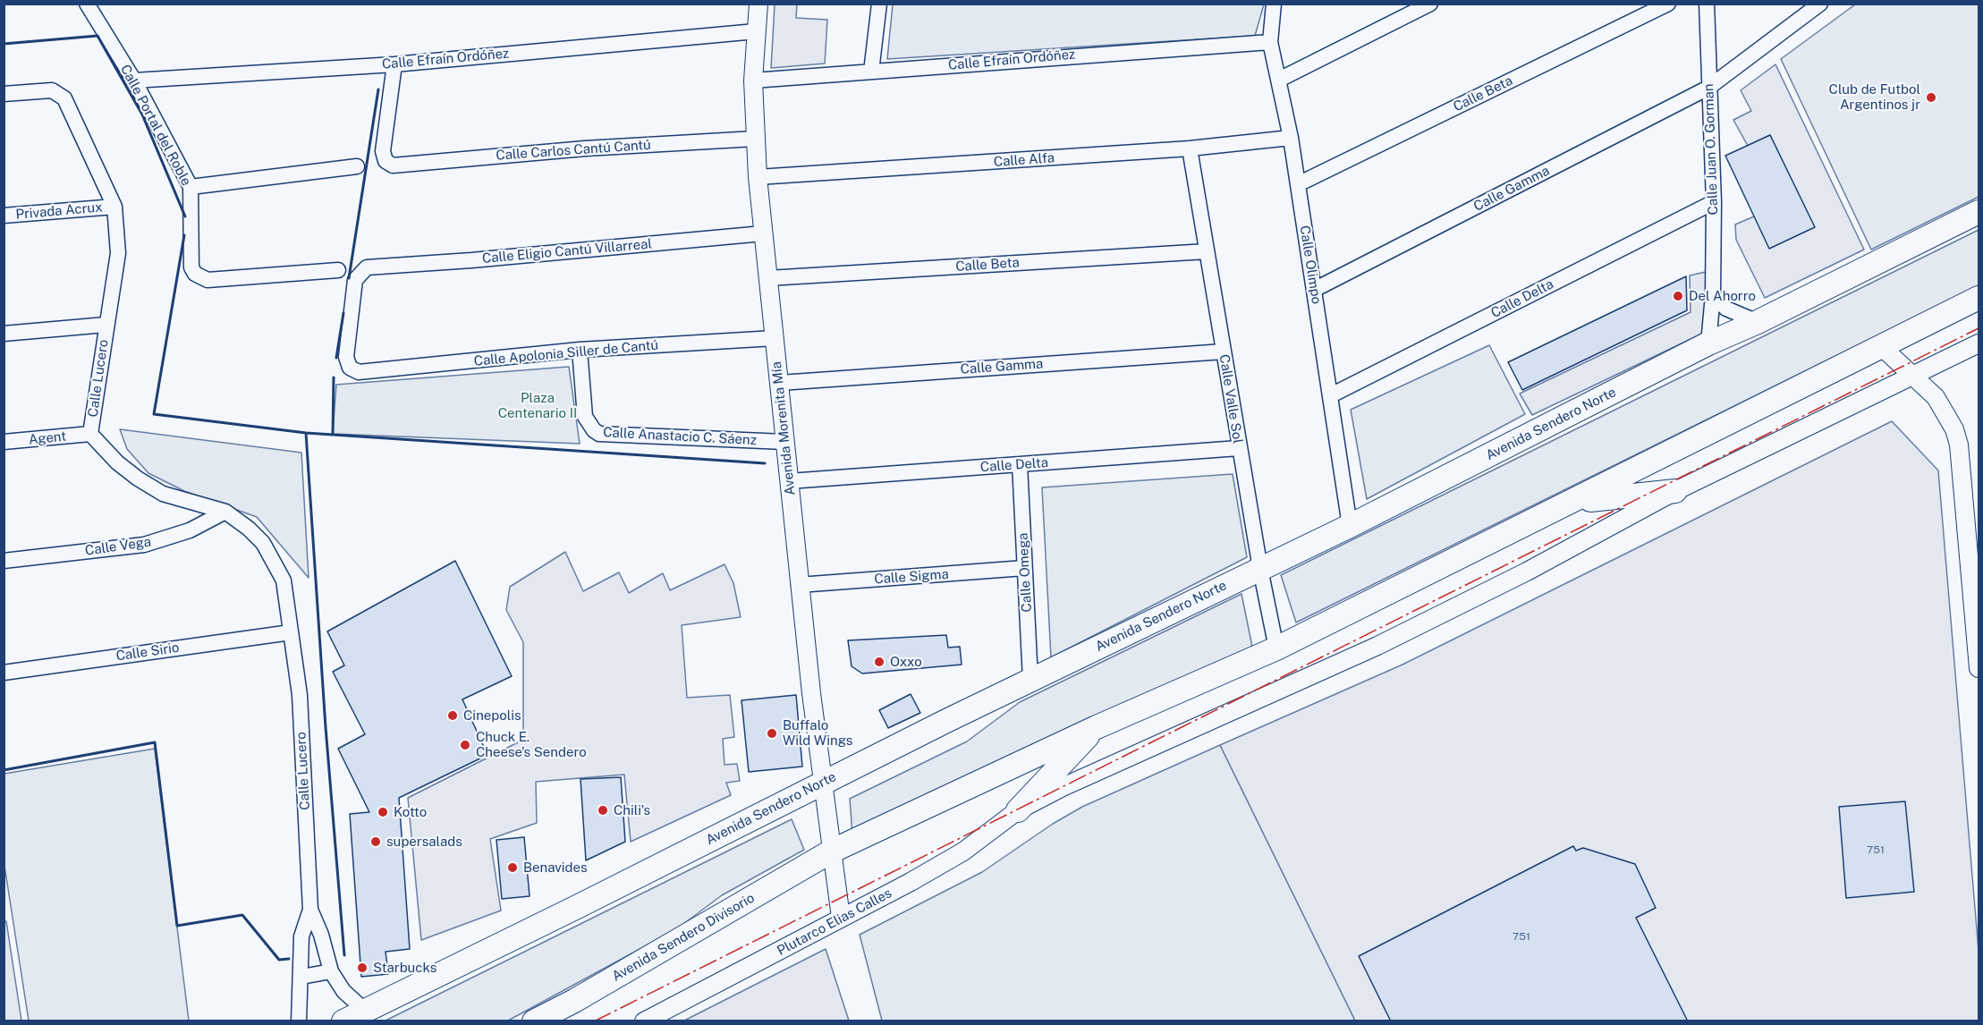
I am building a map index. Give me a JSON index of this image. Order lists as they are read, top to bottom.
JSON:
{
  "streets": {
    "main road": ["Avenida Sendero Norte", "Avenida Sendero Divisorio"],
    "street": [
      "Calle Efraín Ordóñez",
      "Calle Beta",
      "Calle Portal del Roble",
      "Calle Juan O. Gorman",
      "Calle Carlos Cantú Cantú",
      "Calle Alfa",
      "Calle Gamma",
      "Privada Acrux",
      "Calle Eligio Cantú Villarreal",
      "Calle Olimpo",
      "Calle Delta",
      "Calle Apolonia Siller de Cantú",
      "Calle Lucero",
      "Calle Valle Sol",
      "Avenida Morenita Mía",
      "Calle Anastacio C. Sáenz",
      "Agent",
      "Calle Vega",
      "Calle Omega",
      "Calle Sigma",
      "Calle Sirio",
      "Plutarco Elias Calles"
    ]
  },
  "crossings": [
    ["Calle Efraín Ordóñez", "Calle Portal del Roble"],
    ["Calle Efraín Ordóñez", "Calle Carlos Cantú Cantú"],
    ["Calle Efraín Ordóñez", "Calle Olimpo"],
    ["Calle Efraín Ordóñez", "Avenida Morenita Mía"],
    ["Calle Beta", "Calle Olimpo"],
    ["Calle Beta", "Calle Valle Sol"],
    ["Calle Beta", "Avenida Morenita Mía"],
    ["Calle Juan O. Gorman", "Calle Gamma"],
    ["Calle Juan O. Gorman", "Calle Delta"],
    ["Calle Juan O. Gorman", "Avenida Sendero Norte"],
    ["Calle Carlos Cantú Cantú", "Avenida Morenita Mía"],
    ["Calle Alfa", "Calle Olimpo"],
    ["Calle Alfa", "Calle Valle Sol"],
    ["Calle Alfa", "Avenida Morenita Mía"],
    ["Calle Gamma", "Calle Olimpo"],
    ["Calle Gamma", "Calle Valle Sol"],
    ["Calle Gamma", "Avenida Morenita Mía"],
    ["Privada Acrux", "Calle Lucero"],
    ["Calle Eligio Cantú Villarreal", "Calle Apolonia Siller de Cantú"],
    ["Calle Eligio Cantú Villarreal", "Avenida Morenita Mía"],
    ["Calle Olimpo", "Calle Delta"],
    ["Calle Olimpo", "Avenida Sendero Norte"],
    ["Calle Delta", "Calle Valle Sol"],
    ["Calle Delta", "Avenida Morenita Mía"],
    ["Calle Delta", "Calle Omega"],
    ["Calle Apolonia Siller de Cantú", "Avenida Morenita Mía"],
    ["Calle Apolonia Siller de Cantú", "Calle Anastacio C. Sáenz"],
    ["Calle Lucero", "Avenida Sendero Norte"],
    ["Calle Lucero", "Agent"],
    ["Calle Lucero", "Calle Vega"],
    ["Calle Lucero", "Calle Sirio"],
    ["Calle Valle Sol", "Avenida Sendero Norte"],
    ["Avenida Sendero Norte", "Avenida Morenita Mía"],
    ["Avenida Sendero Norte", "Calle Omega"],
    ["Avenida Morenita Mía", "Calle Anastacio C. Sáenz"],
    ["Avenida Morenita Mía", "Calle Sigma"],
    ["Avenida Morenita Mía", "Plutarco Elias Calles"],
    ["Avenida Morenita Mía", "Avenida Sendero Divisorio"],
    ["Calle Omega", "Calle Sigma"]
  ],
  "parks": ["Plaza Centenario II"],
  "places": [
    "Club de Futbol Argentinos jr",
    "Del Ahorro",
    "Oxxo",
    "Cinepolis",
    "Buffalo Wild Wings",
    "Chuck E. Cheese's Sendero",
    "Chili's",
    "Kotto",
    "supersalads",
    "Benavides",
    "Starbucks"
  ],
  "house_numbers": ["751", "751"]
}
